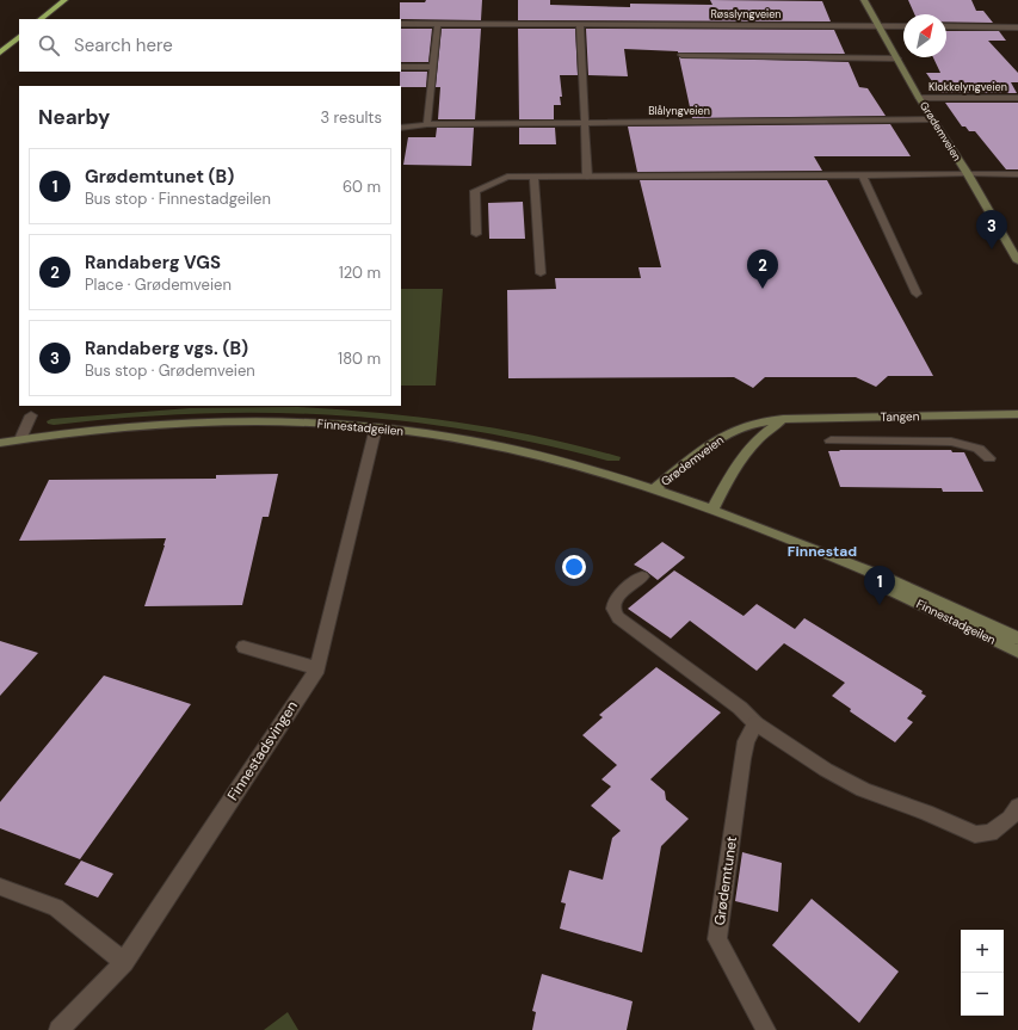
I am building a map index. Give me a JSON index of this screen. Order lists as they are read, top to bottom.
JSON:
{
  "streets": {
    "main road": ["Grødemveien", "Tangen", "Finnestadgeilen"],
    "street": [
      "Røsslyngveien",
      "Klokkelyngveien",
      "Blålyngveien",
      "Finnestadsvingen",
      "Grødemtunet"
    ]
  },
  "crossings": [
    ["Røsslyngveien", "Grødemveien"],
    ["Klokkelyngveien", "Grødemveien"],
    ["Blålyngveien", "Grødemveien"],
    ["Grødemveien", "Tangen"],
    ["Grødemveien", "Finnestadgeilen"],
    ["Finnestadgeilen", "Finnestadsvingen"]
  ],
  "districts": ["Finnestad"],
  "north": "top right",
  "page": {
    "search": "Search here",
    "heading": ["Nearby", "3 results"],
    "list": [
      {
        "mark": "1",
        "name": "Grødemtunet (B)",
        "note": "Bus stop · Finnestadgeilen",
        "value": "60 m"
      },
      {
        "mark": "2",
        "name": "Randaberg VGS",
        "note": "Place · Grødemveien",
        "value": "120 m"
      },
      {
        "mark": "3",
        "name": "Randaberg vgs. (B)",
        "note": "Bus stop · Grødemveien",
        "value": "180 m"
      }
    ],
    "pins": ["3", "2", "1"],
    "map_buttons": ["+", "−"]
  }
}
